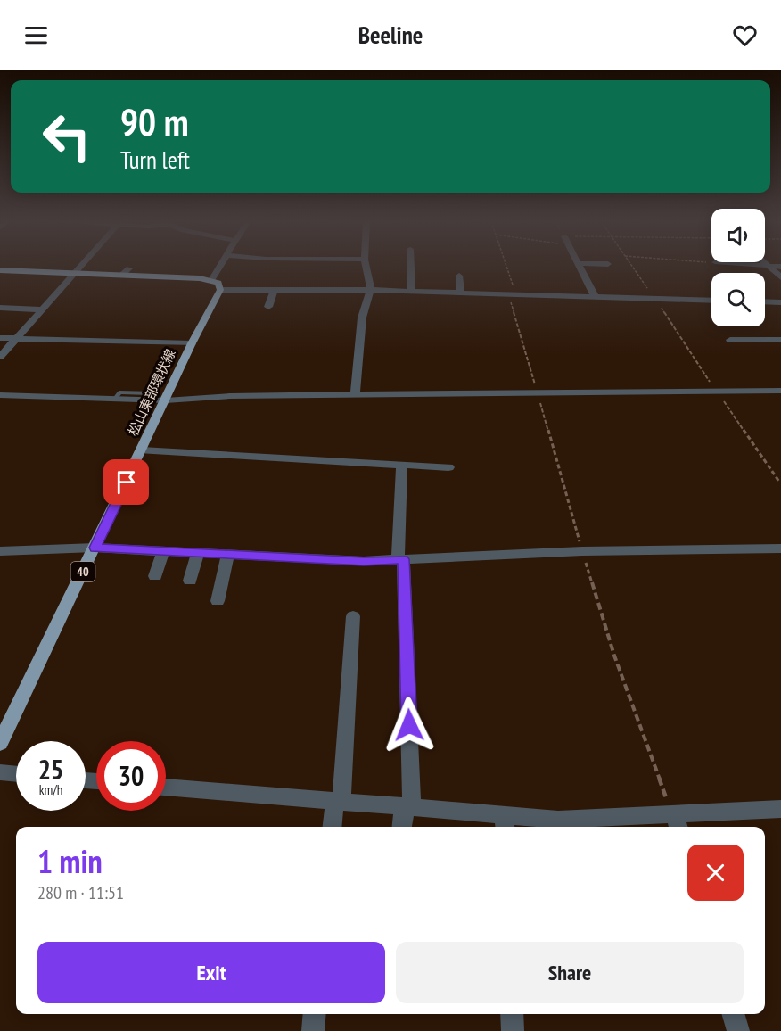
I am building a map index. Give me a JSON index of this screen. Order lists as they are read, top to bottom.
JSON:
{
  "streets": {
    "main road": ["松山東部環状線", "40"]
  },
  "page": {
    "header": "Beeline",
    "turn": ["90 m", "Turn left"],
    "speed": "25 km/h",
    "limit": "30",
    "heading": ["1 min", "280 m · 11:51"],
    "buttons": ["Exit", "Share"]
  }
}
